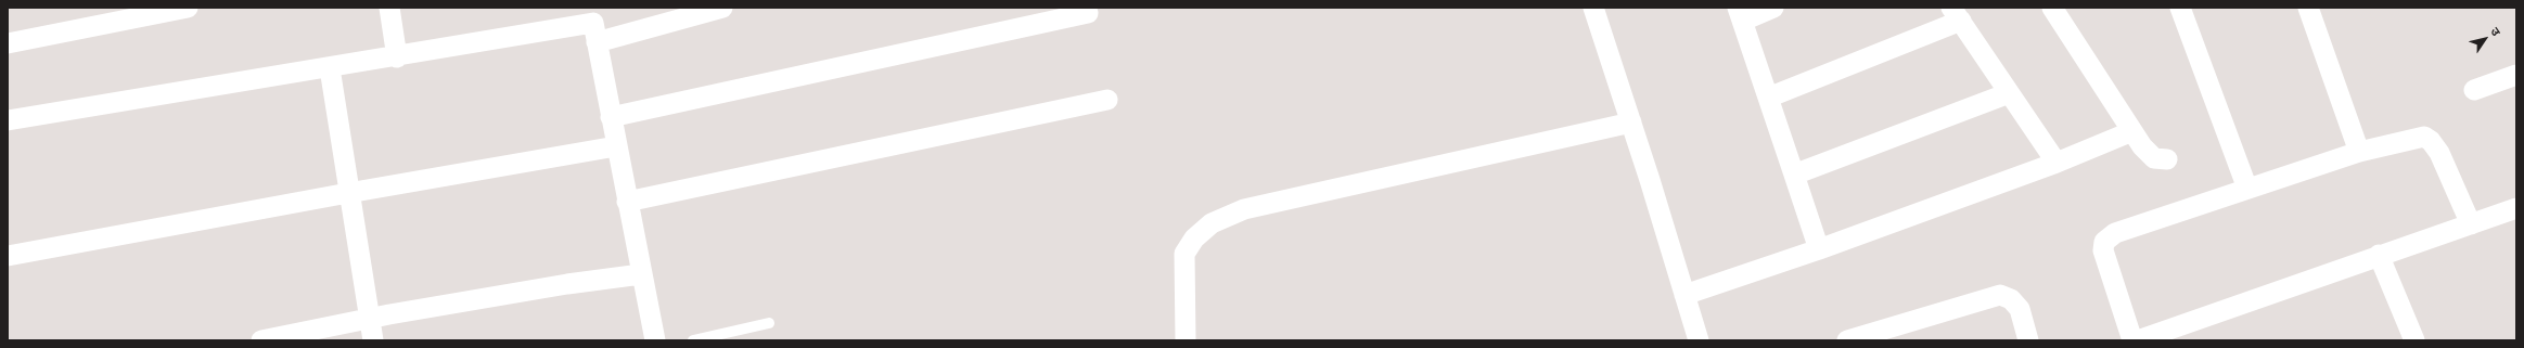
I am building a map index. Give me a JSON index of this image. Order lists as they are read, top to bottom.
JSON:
{
  "north": "top right"
}
